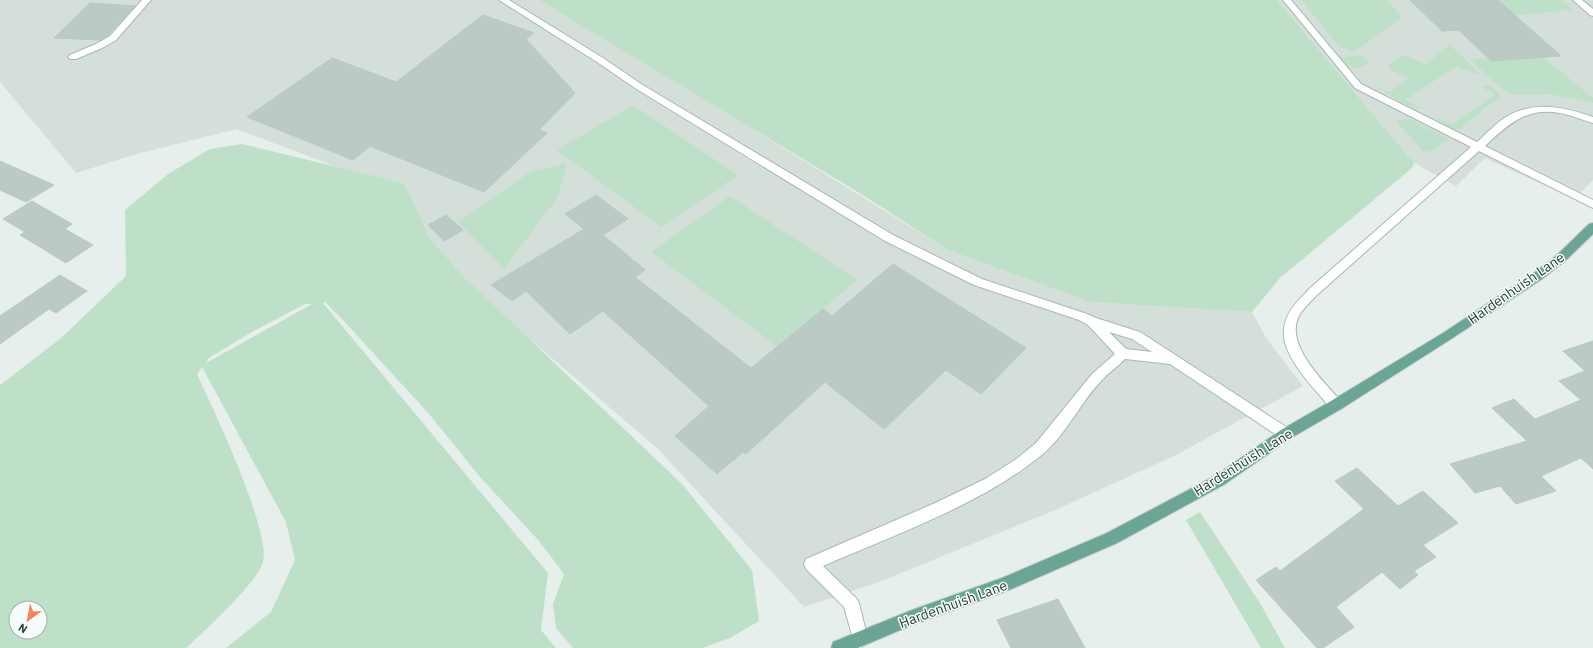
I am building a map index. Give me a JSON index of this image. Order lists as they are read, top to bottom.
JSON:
{
  "streets": {
    "main road": ["Hardenhuish Lane"]
  },
  "north": "bottom left"
}
